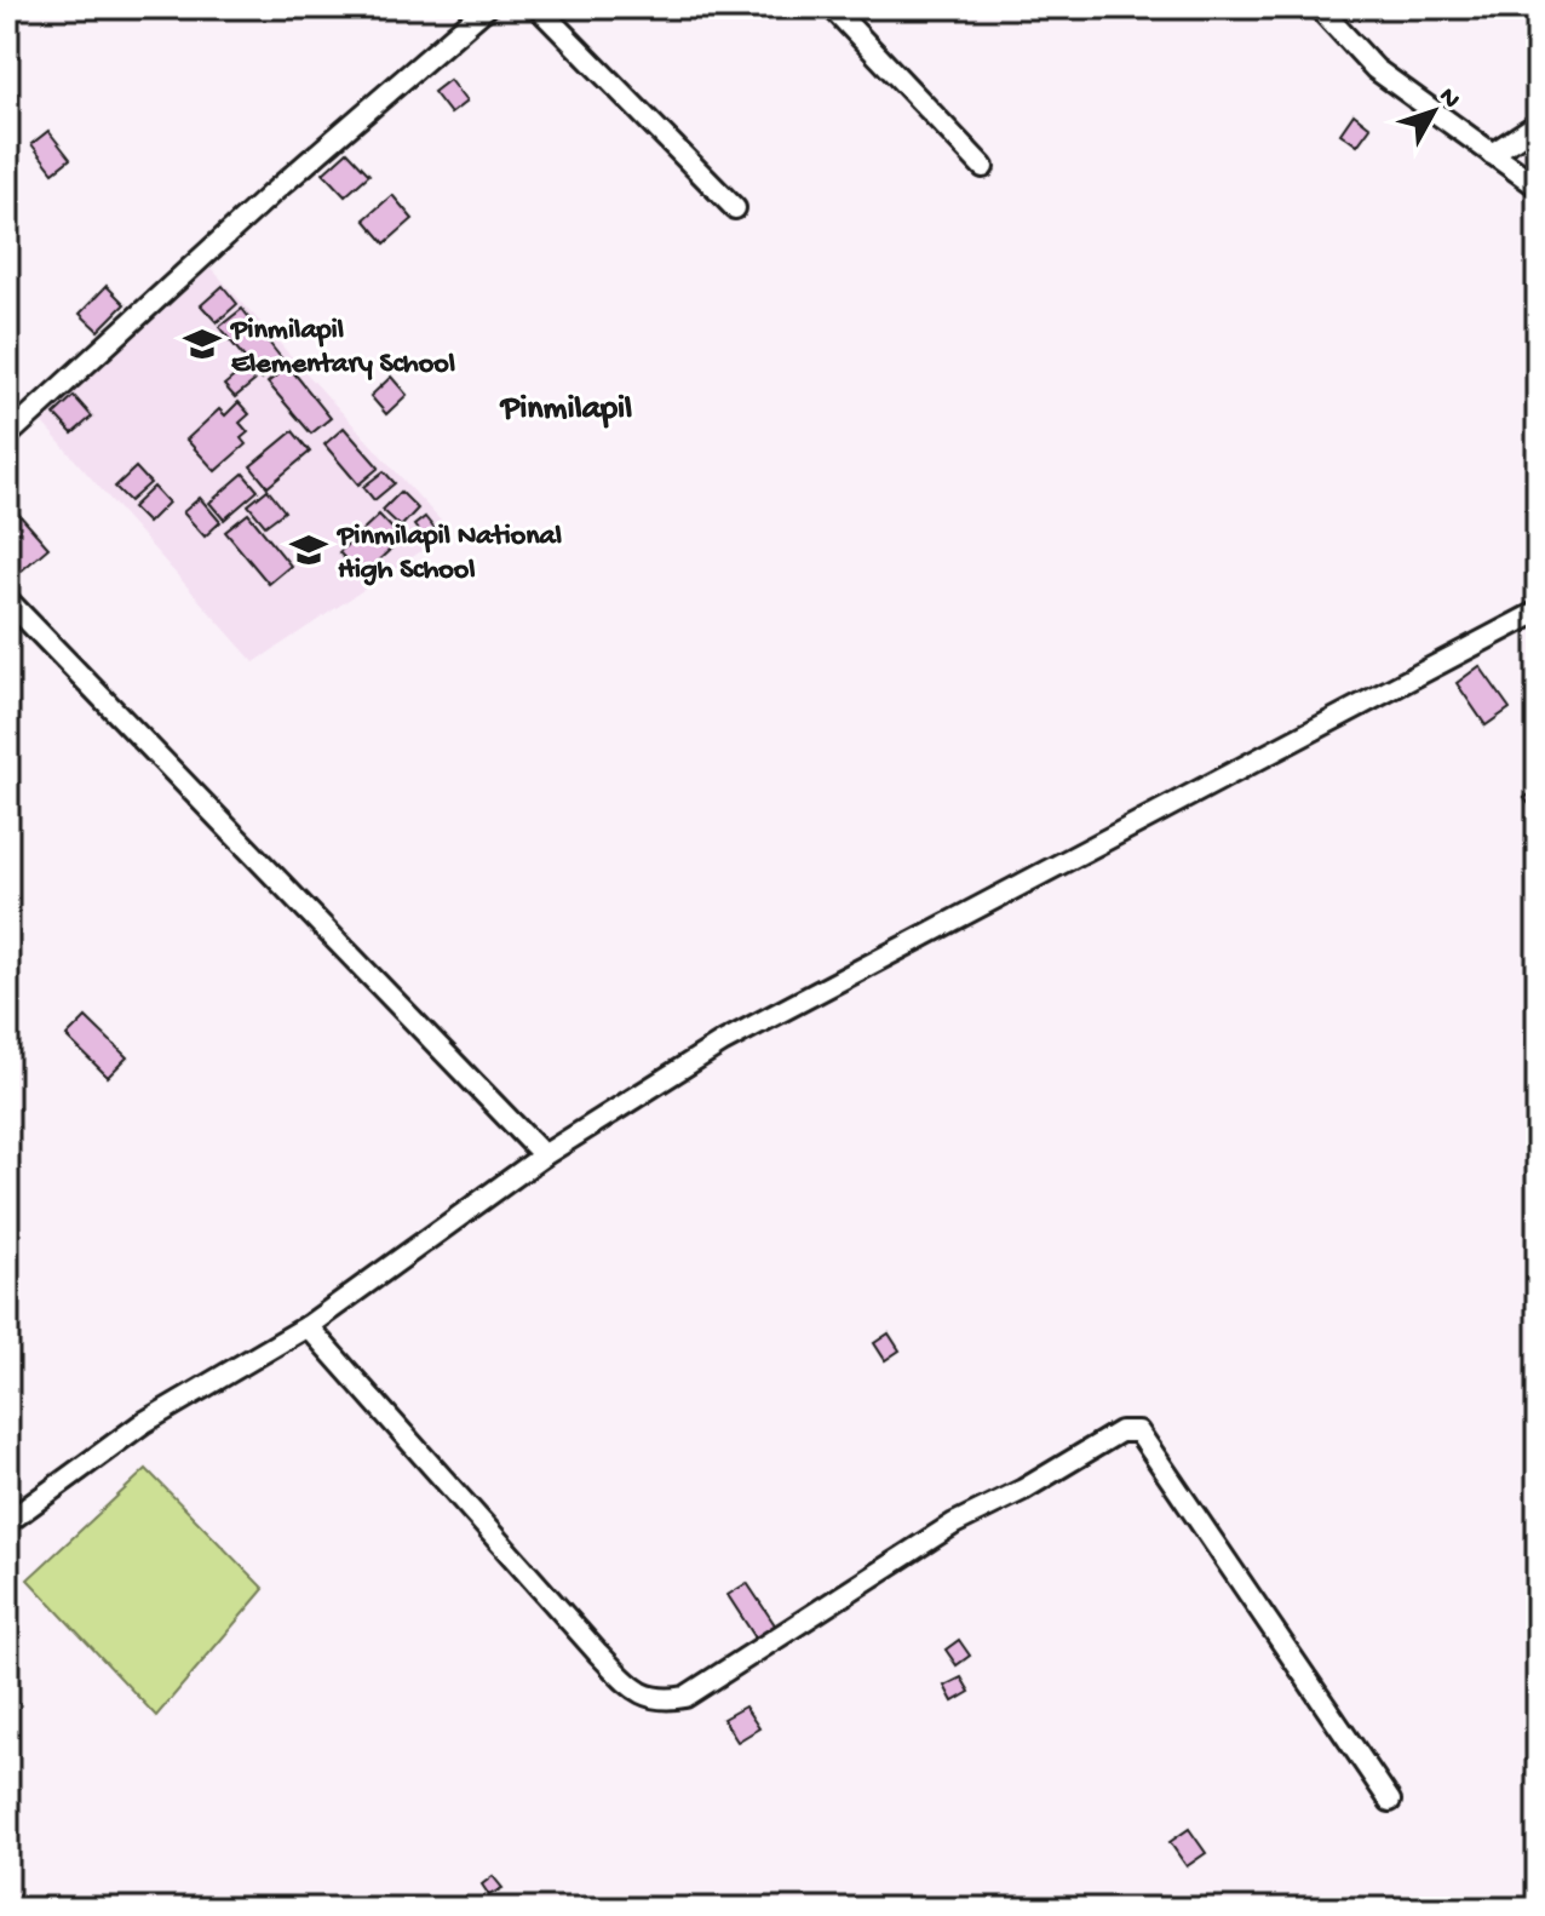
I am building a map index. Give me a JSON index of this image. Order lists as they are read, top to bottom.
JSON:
{
  "districts": ["Pinmilapil"],
  "places": {
    "school or university": ["Pinmilapil Elementary School", "Pinmilapil National High School"]
  },
  "north": "top right"
}
